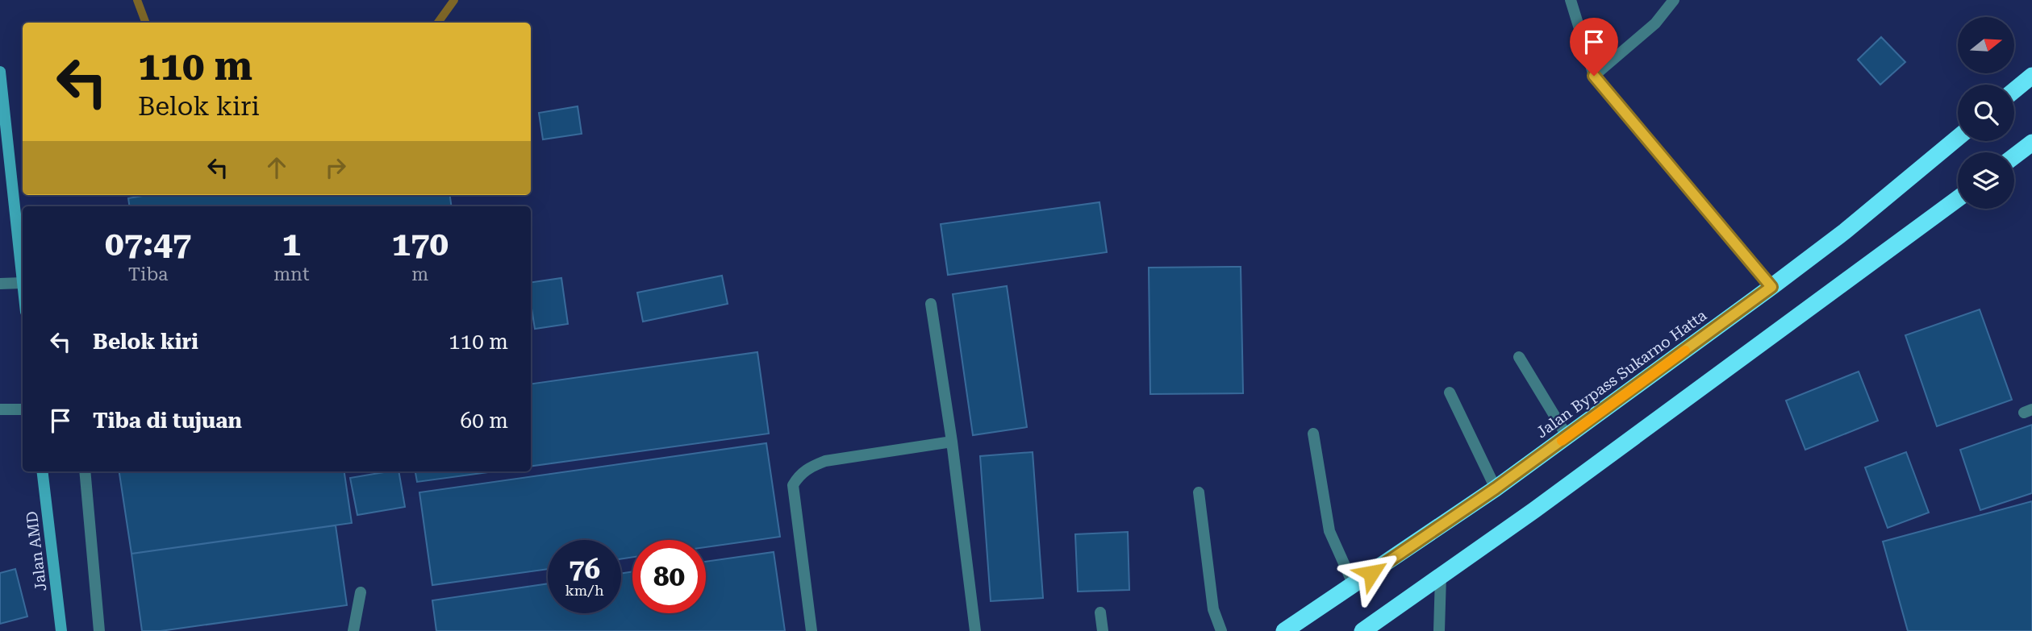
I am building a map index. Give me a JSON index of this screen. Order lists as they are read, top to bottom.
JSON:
{
  "streets": {
    "highway": ["Jalan Bypass Sukarno Hatta"],
    "street": ["Jalan AMD"]
  },
  "north": "right",
  "page": {
    "turn": ["110 m", "Belok kiri"],
    "eta": [
      "07:47",
      "Tiba",
      "1",
      "mnt",
      "170",
      "m"
    ],
    "list": [
      {
        "name": "Belok kiri",
        "value": "110 m"
      },
      {
        "name": "Tiba di tujuan",
        "value": "60 m"
      }
    ],
    "speed": "76 km/h",
    "limit": "80"
  }
}
